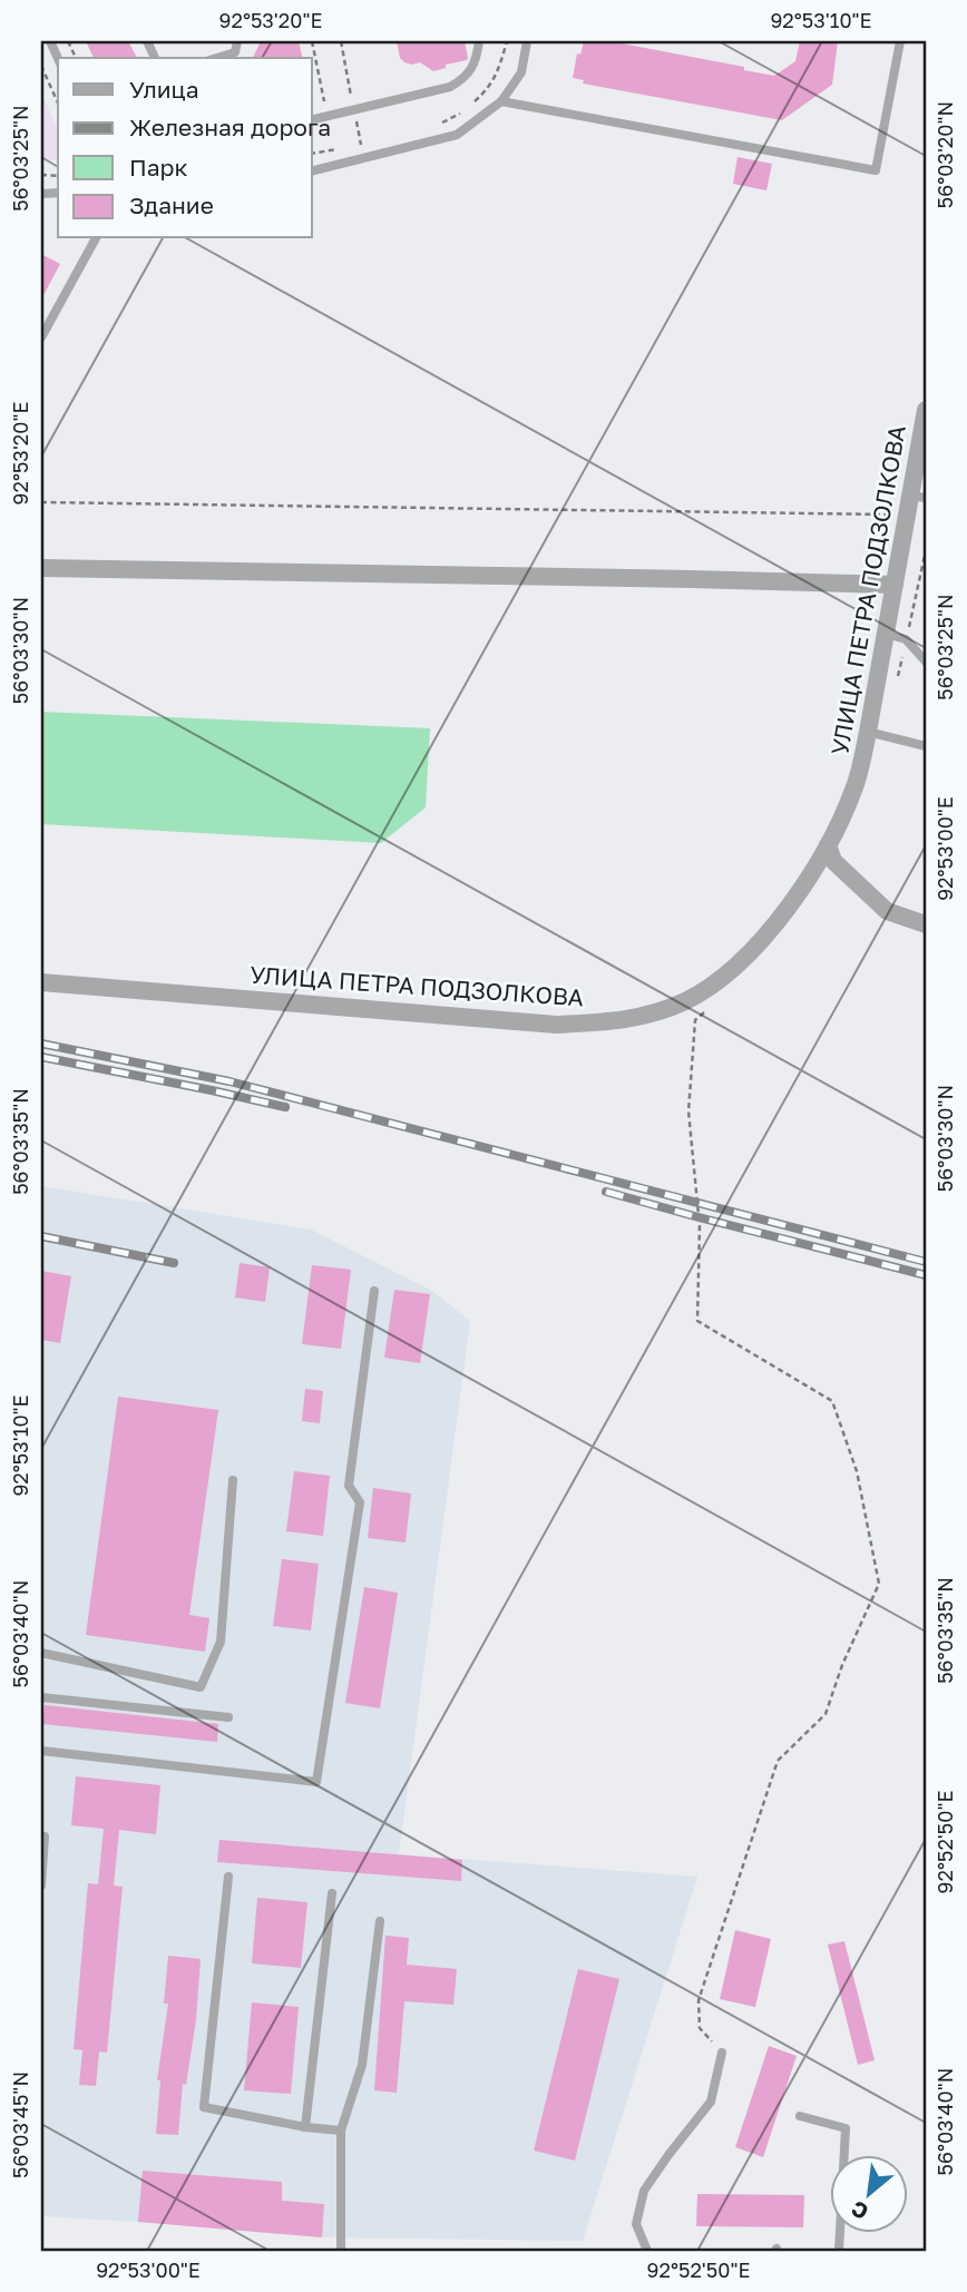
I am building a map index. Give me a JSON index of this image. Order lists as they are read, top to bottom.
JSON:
{
  "streets": {
    "street": ["УЛИЦА ПЕТРА ПОДЗОЛКОВА"]
  },
  "legend": [
    "Улица",
    "Железная дорога",
    "Парк",
    "Здание"
  ],
  "north": "bottom left",
  "coordinates": [
    "92°53'20\"E",
    "92°53'10\"E",
    "56°03'20\"N",
    "56°03'25\"N",
    "56°03'30\"N",
    "92°53'00\"E",
    "56°03'35\"N",
    "56°03'40\"N",
    "92°52'50\"E",
    "56°03'45\"N"
  ]
}
